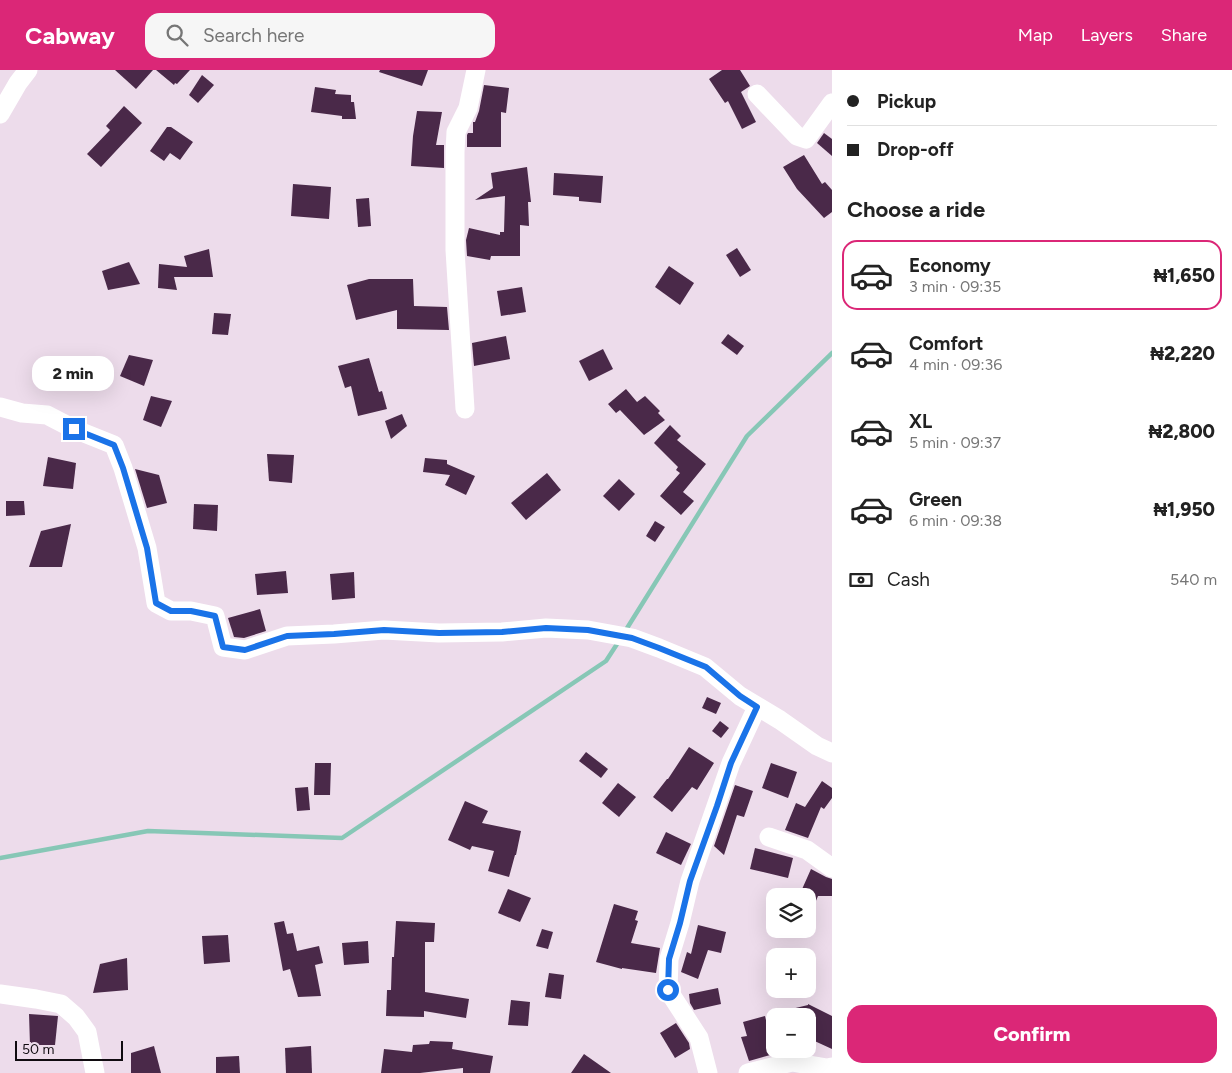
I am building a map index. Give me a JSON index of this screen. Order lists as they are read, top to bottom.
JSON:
{
  "scale_bar": "50 m",
  "page": {
    "header": "Cabway",
    "search": "Search here",
    "nav": ["Map", "Layers", "Share"],
    "banner": ["Pickup", "Drop-off"],
    "heading": "Choose a ride",
    "list": [
      {
        "name": "Economy",
        "note": "3 min · 09:35",
        "value": "₦1,650"
      },
      {
        "name": "Comfort",
        "note": "4 min · 09:36",
        "value": "₦2,220"
      },
      {
        "name": "XL",
        "note": "5 min · 09:37",
        "value": "₦2,800"
      },
      {
        "name": "Green",
        "note": "6 min · 09:38",
        "value": "₦1,950"
      }
    ],
    "bubble": "2 min",
    "pay": ["Cash", "540 m"],
    "map_buttons": ["+", "−"],
    "buttons": "Confirm",
    "scale": "50 m"
  }
}
